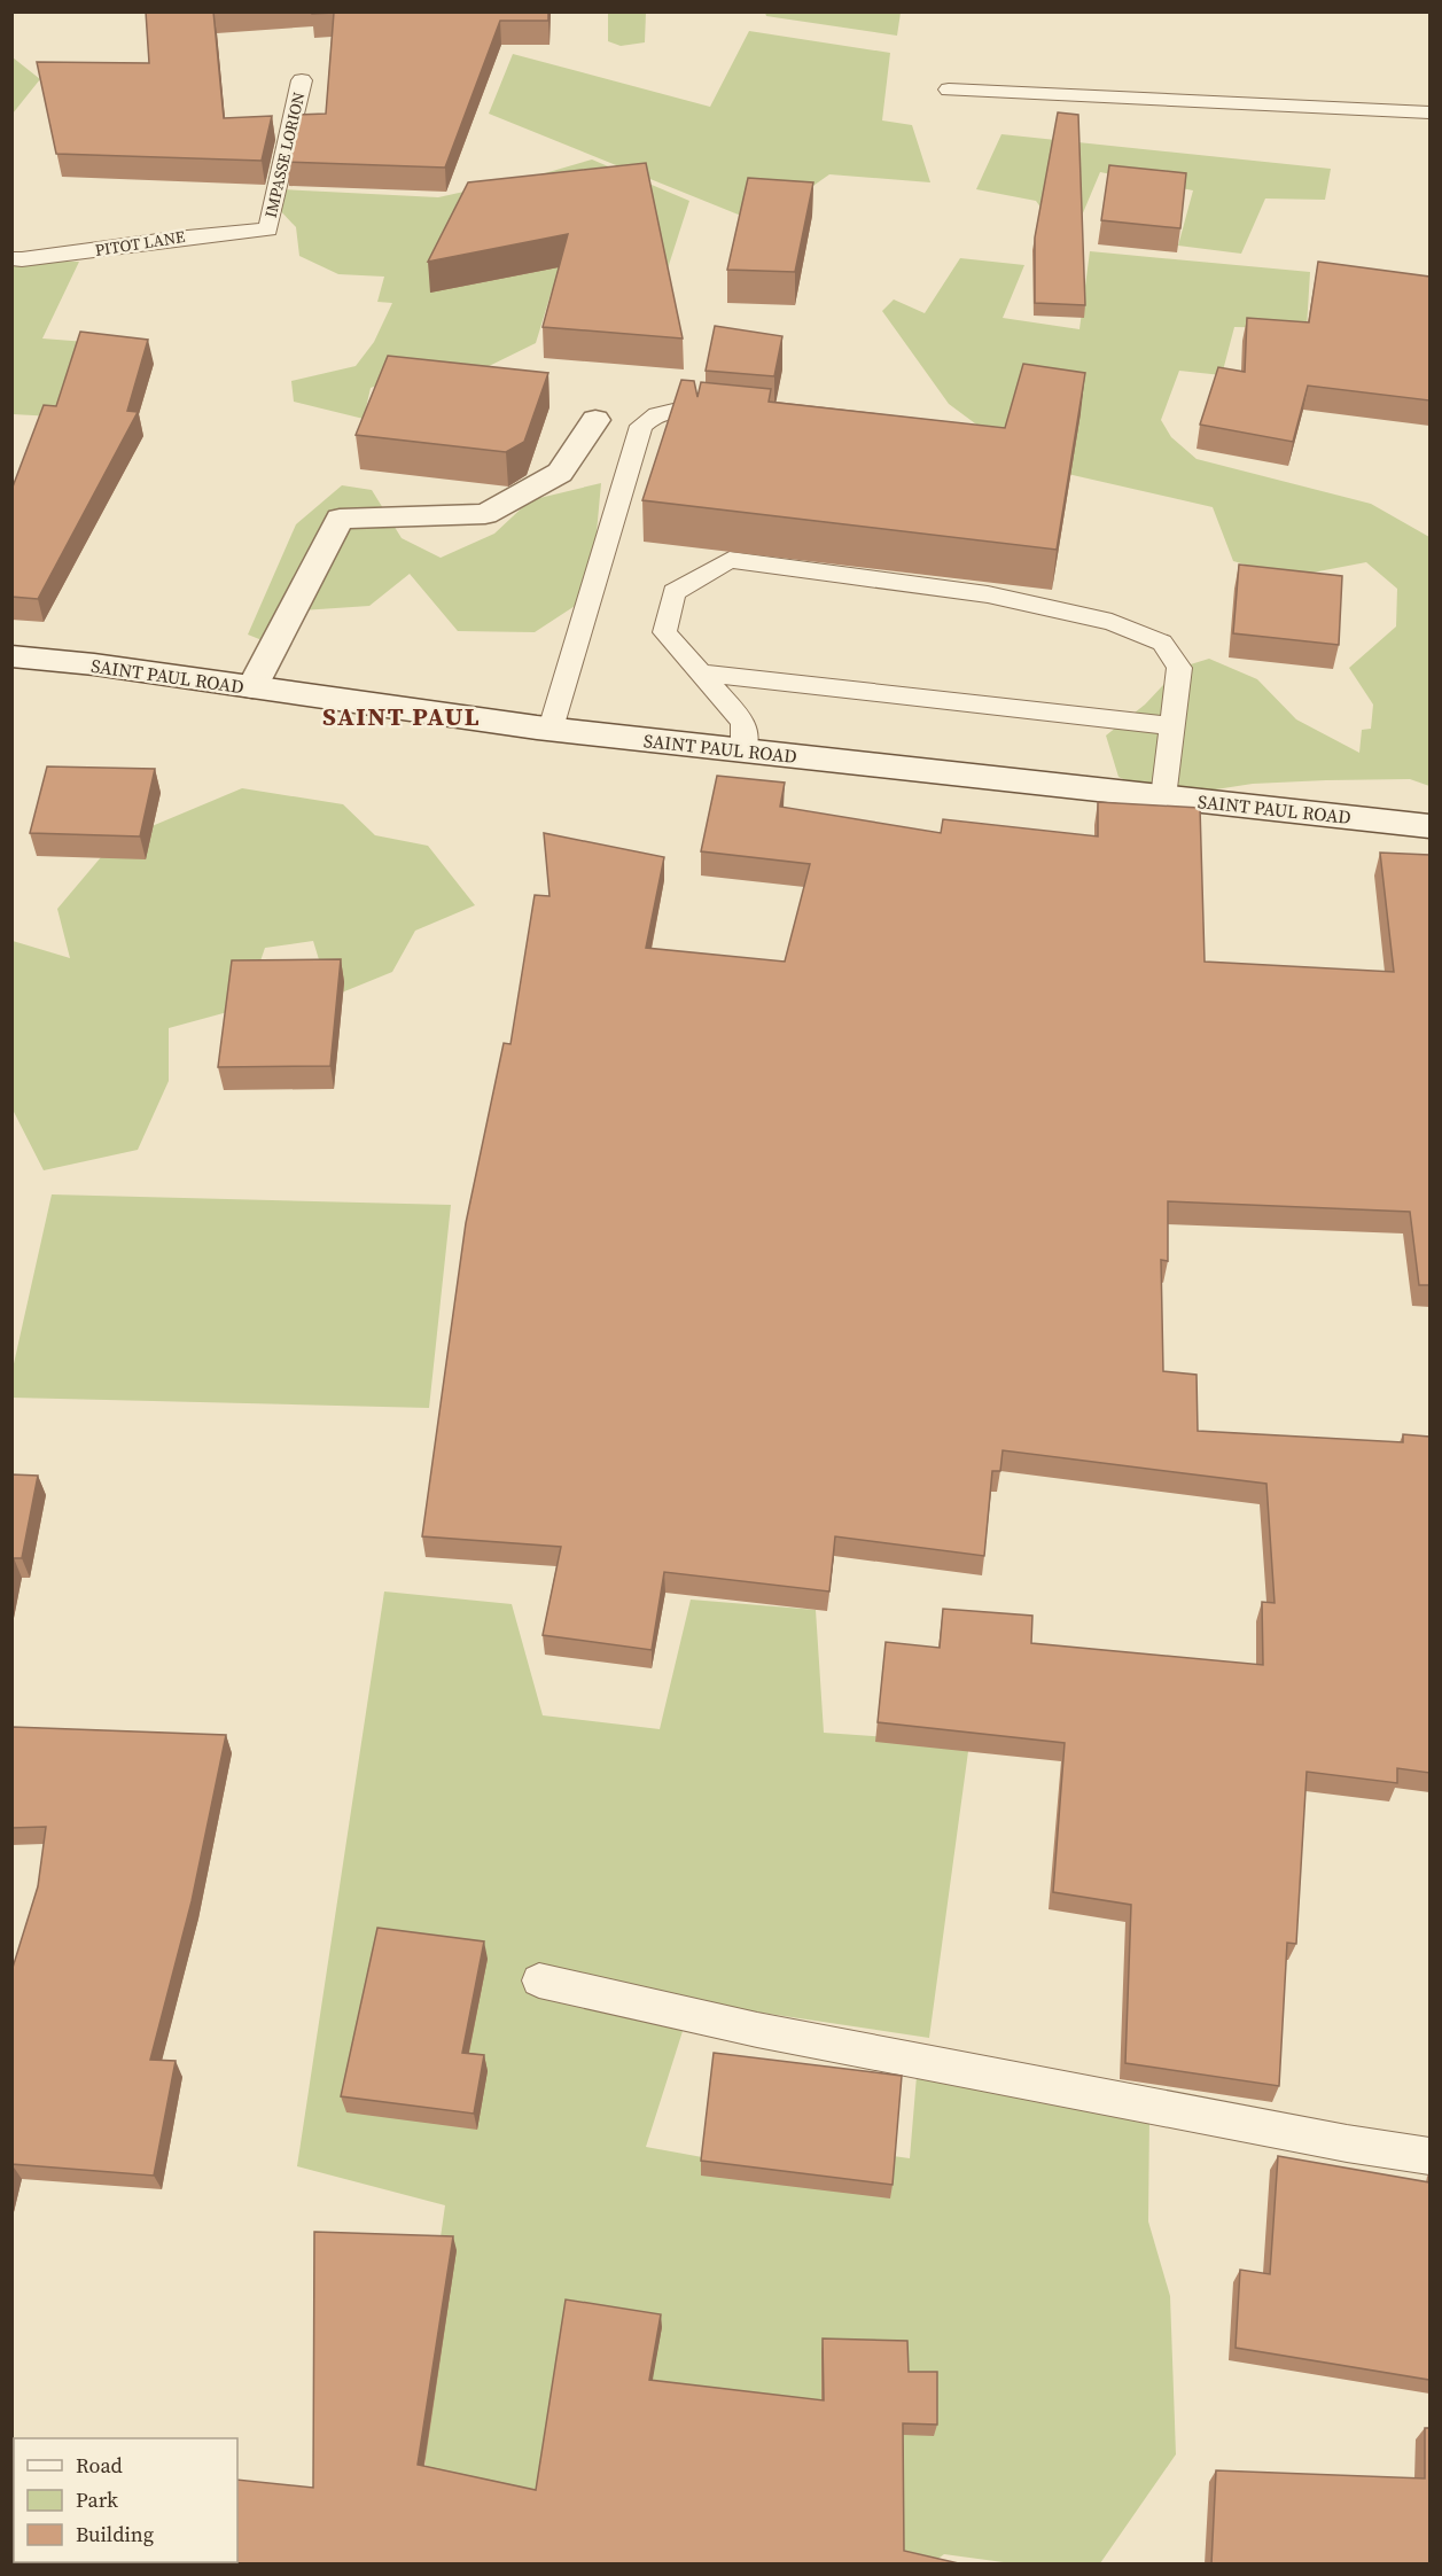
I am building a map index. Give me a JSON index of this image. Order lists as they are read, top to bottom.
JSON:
{
  "streets": {
    "main road": ["SAINT PAUL ROAD"],
    "lane": ["IMPASSE LORION", "PITOT LANE"]
  },
  "crossings": [
    ["IMPASSE LORION", "PITOT LANE"]
  ],
  "districts": ["SAINT PAUL"],
  "legend": ["Road", "Park", "Building"]
}
